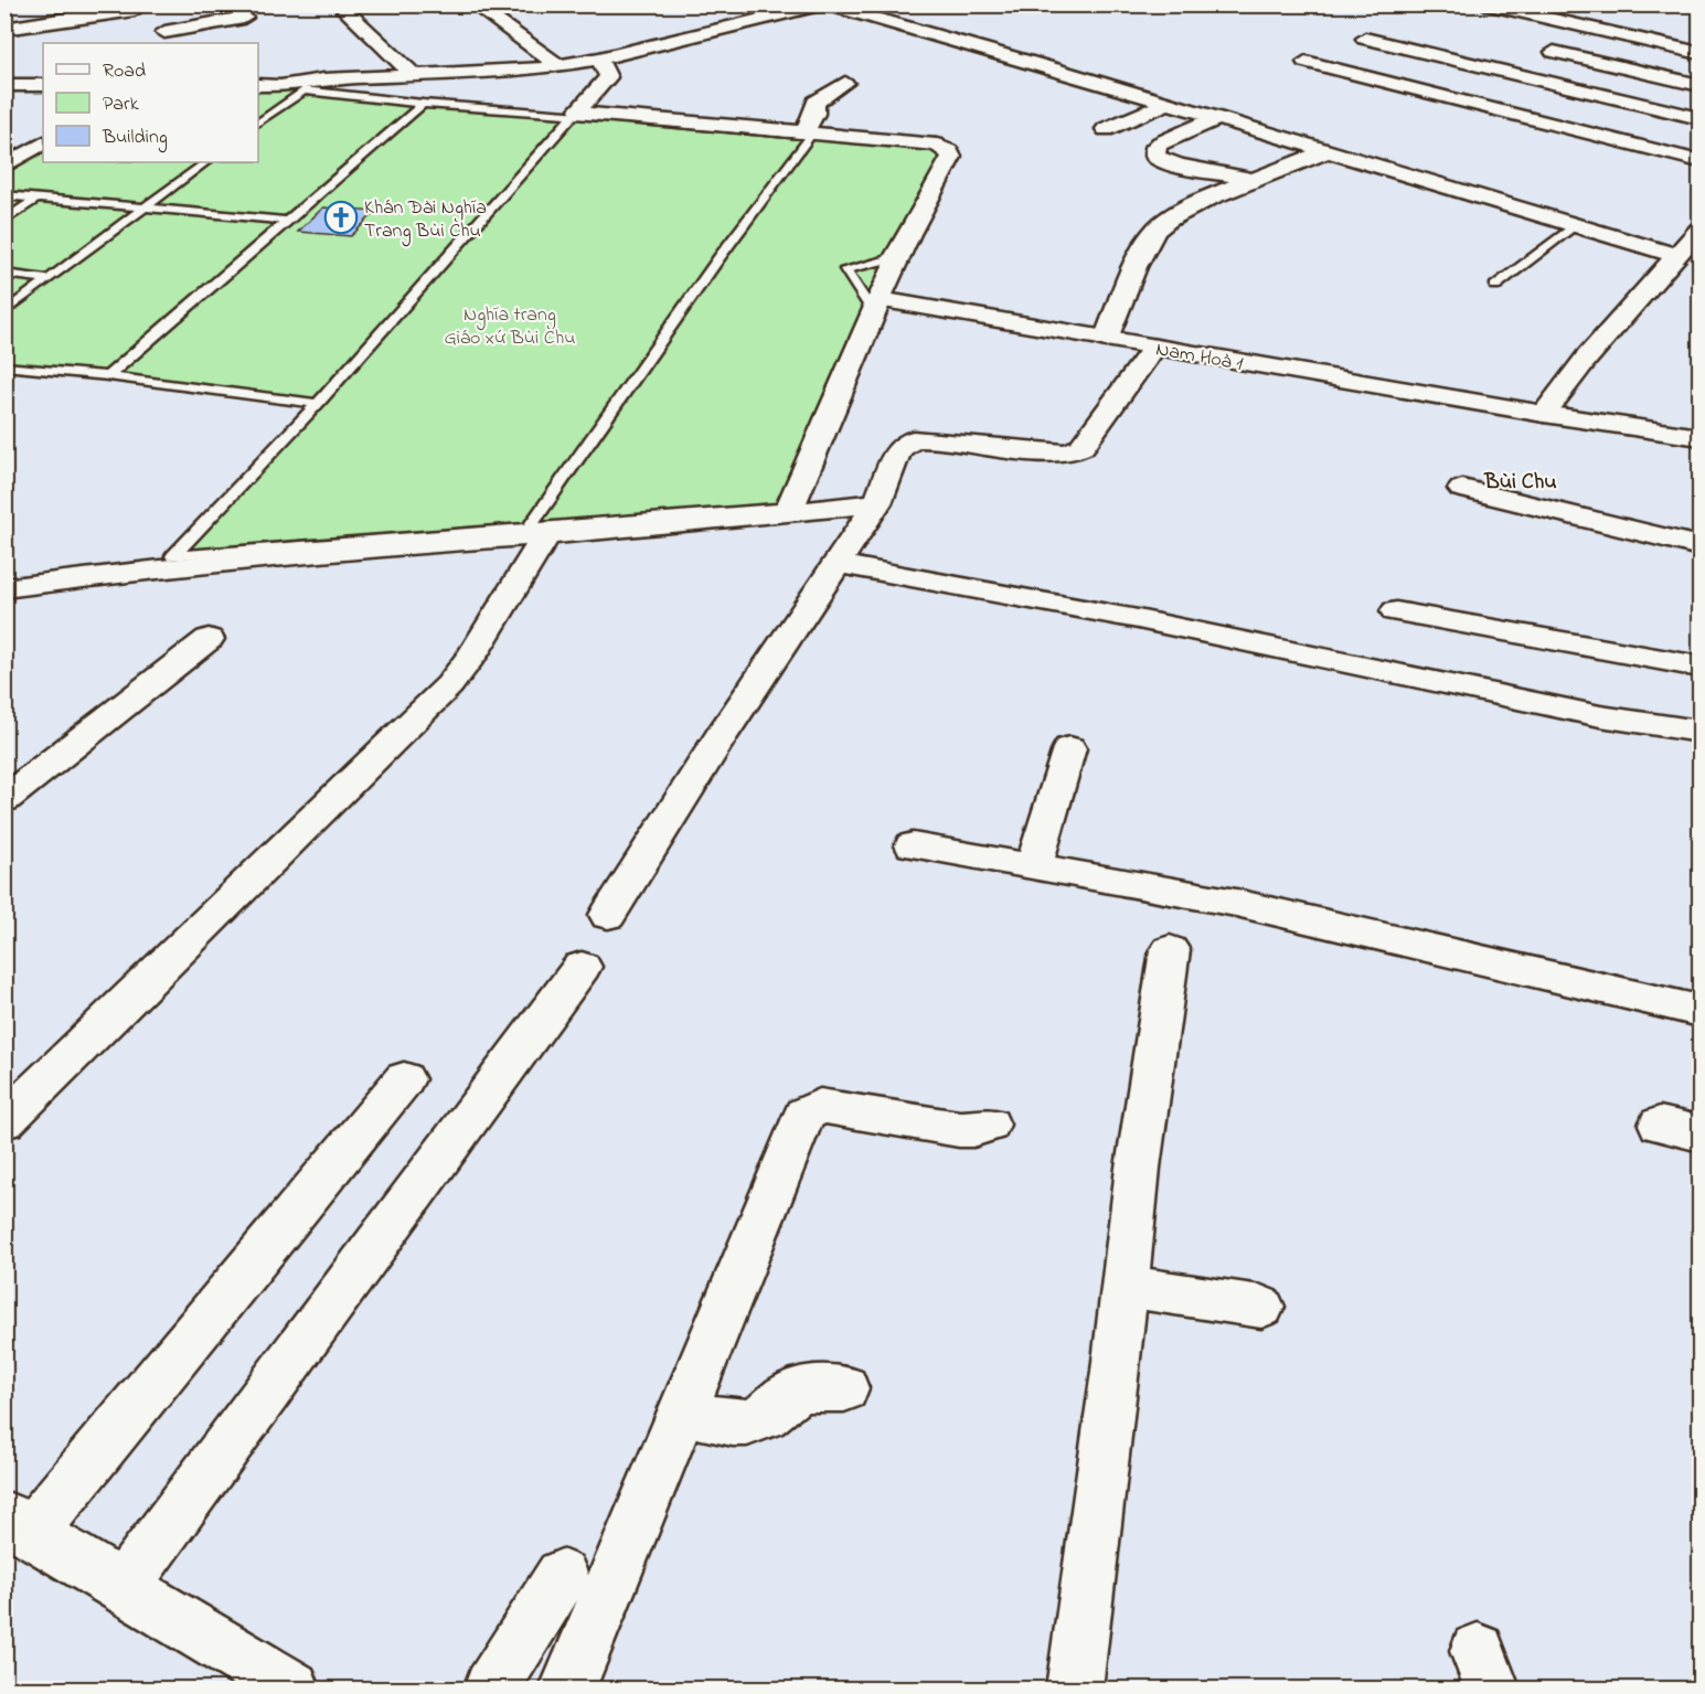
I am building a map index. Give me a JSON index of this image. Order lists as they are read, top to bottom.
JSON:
{
  "streets": {
    "street": ["Nam Hoà 1"]
  },
  "districts": ["Bùi Chu"],
  "parks": ["Nghĩa trang Giáo xứ Bùi Chu"],
  "places": {
    "church": ["Khán Đài Nghĩa Trang Bùi Chu"]
  },
  "legend": ["Road", "Park", "Building"]
}
